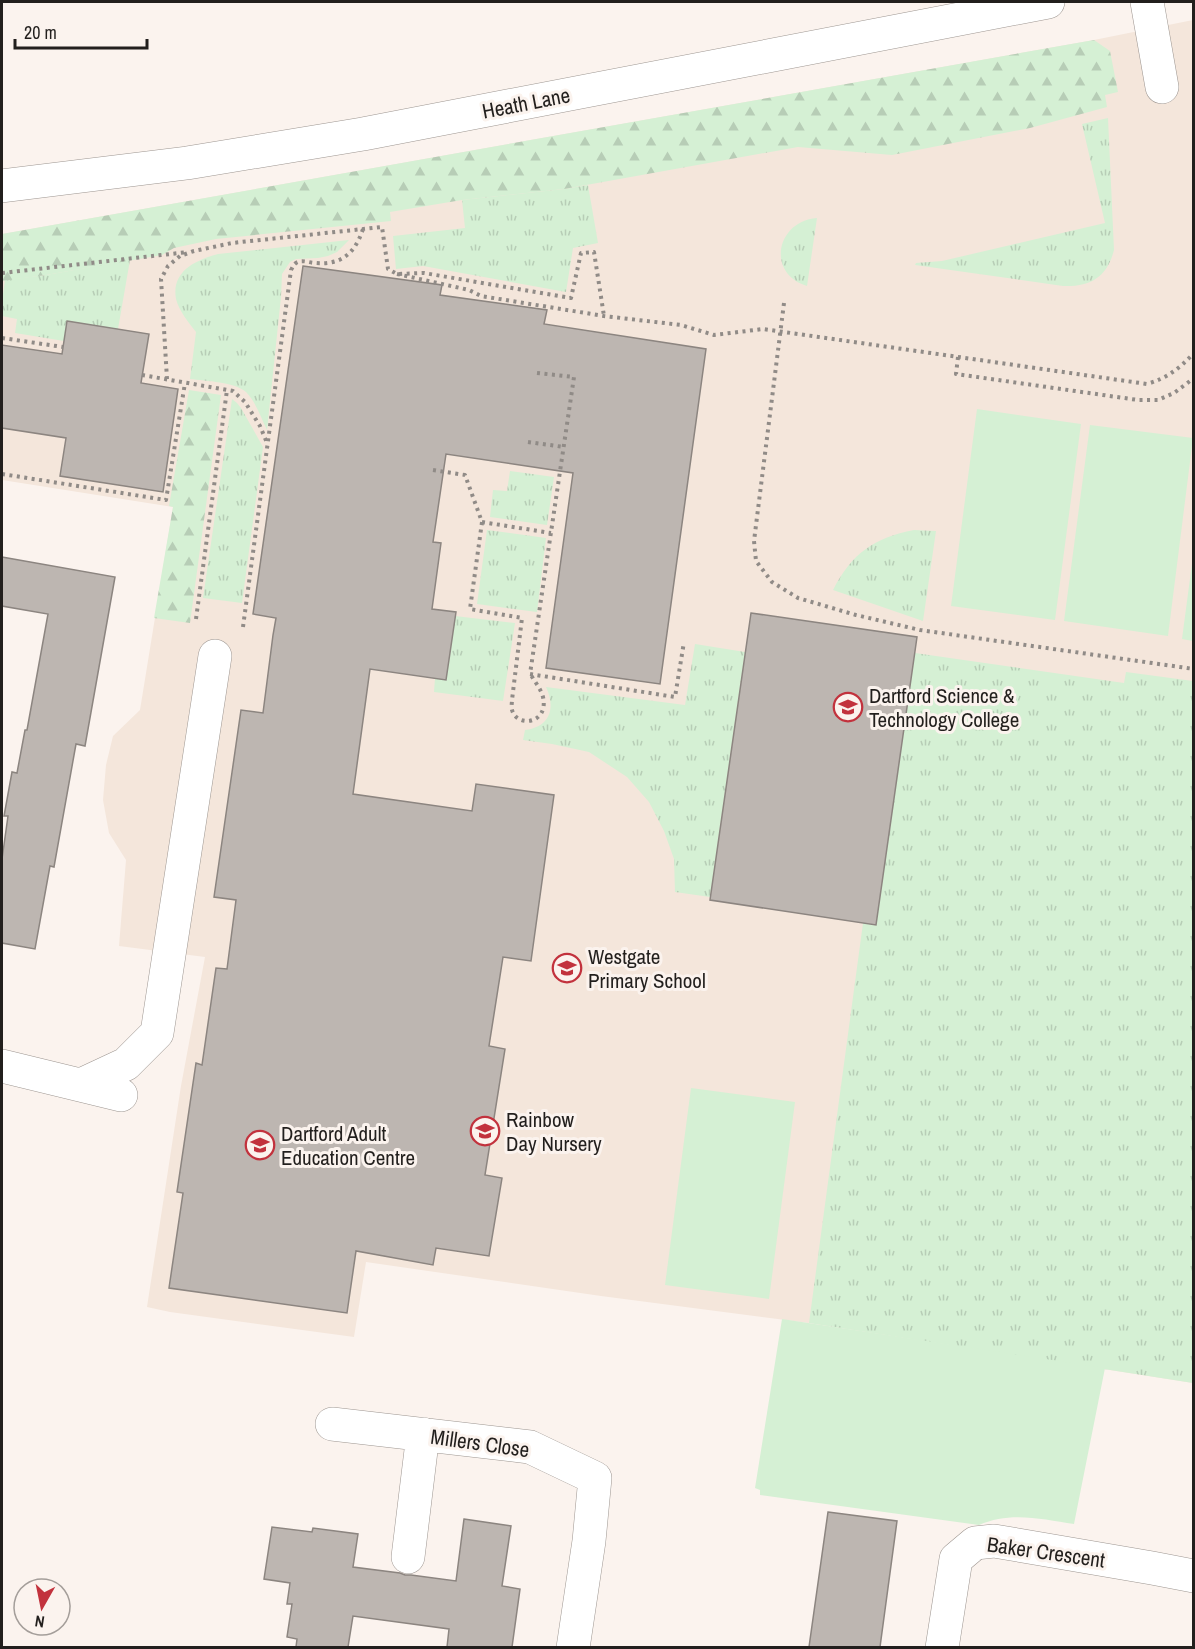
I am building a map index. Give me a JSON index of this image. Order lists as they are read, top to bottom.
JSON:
{
  "streets": {
    "street": ["Heath Lane", "Millers Close", "Baker Crescent"]
  },
  "places": {
    "school or university": [
      "Dartford Science & Technology College",
      "Westgate Primary School",
      "Rainbow Day Nursery",
      "Dartford Adult Education Centre"
    ]
  },
  "scale_bar": "20 m",
  "north": "bottom"
}
